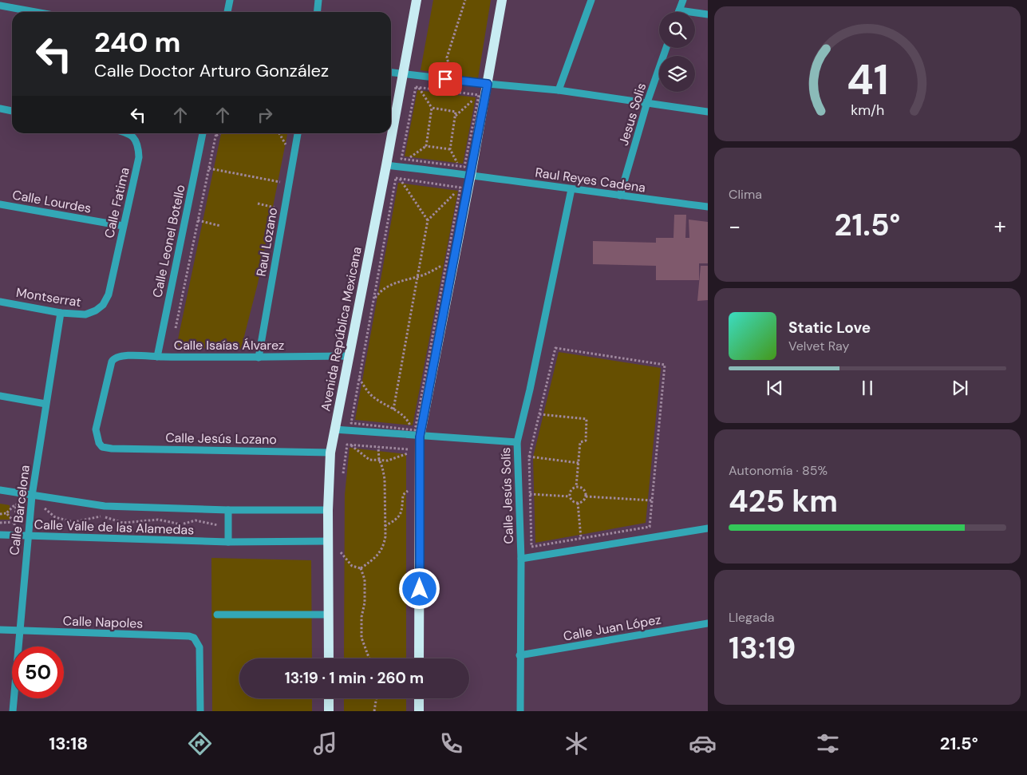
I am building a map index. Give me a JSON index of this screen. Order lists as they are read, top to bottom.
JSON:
{
  "streets": {
    "main road": ["Avenida República Mexicana"],
    "street": [
      "Jesus Solis",
      "Raul Reyes Cadena",
      "Calle Lourdes",
      "Calle Fatima",
      "Calle Leonel Botello",
      "Raul Lozano",
      "Montserrat",
      "Calle Isaías Álvarez",
      "Calle Jesús Lozano",
      "Calle Jesús Solís",
      "Calle Barcelona",
      "Calle Valle de las Alamedas",
      "Calle Napoles",
      "Calle Juan López"
    ]
  },
  "crossings": [
    ["Jesus Solis", "Raul Reyes Cadena"],
    ["Raul Reyes Cadena", "Avenida República Mexicana"],
    ["Raul Reyes Cadena", "Calle Jesús Solís"],
    ["Calle Lourdes", "Calle Fatima"],
    ["Calle Fatima", "Montserrat"],
    ["Calle Leonel Botello", "Calle Isaías Álvarez"],
    ["Raul Lozano", "Calle Isaías Álvarez"],
    ["Montserrat", "Calle Barcelona"],
    ["Avenida República Mexicana", "Calle Isaías Álvarez"],
    ["Avenida República Mexicana", "Calle Jesús Lozano"],
    ["Avenida República Mexicana", "Calle Valle de las Alamedas"],
    ["Calle Isaías Álvarez", "Calle Jesús Lozano"],
    ["Calle Jesús Solís", "Calle Juan López"],
    ["Calle Barcelona", "Calle Valle de las Alamedas"],
    ["Calle Barcelona", "Calle Napoles"]
  ],
  "page": {
    "turn": ["240 m", "Calle Doctor Arturo González"],
    "tile": [
      "Clima",
      ["Autonomía · 85%", "425 km"],
      ["Llegada", "13:19"]
    ],
    "heat": ["−", "21.5°", "+"],
    "song": ["Static Love", "Velvet Ray"],
    "limit": "50",
    "trip": "13:19 · 1 min · 260 m",
    "tabs": ["13:18", "21.5°"],
    "gauge": ["41", "km/h"]
  }
}
